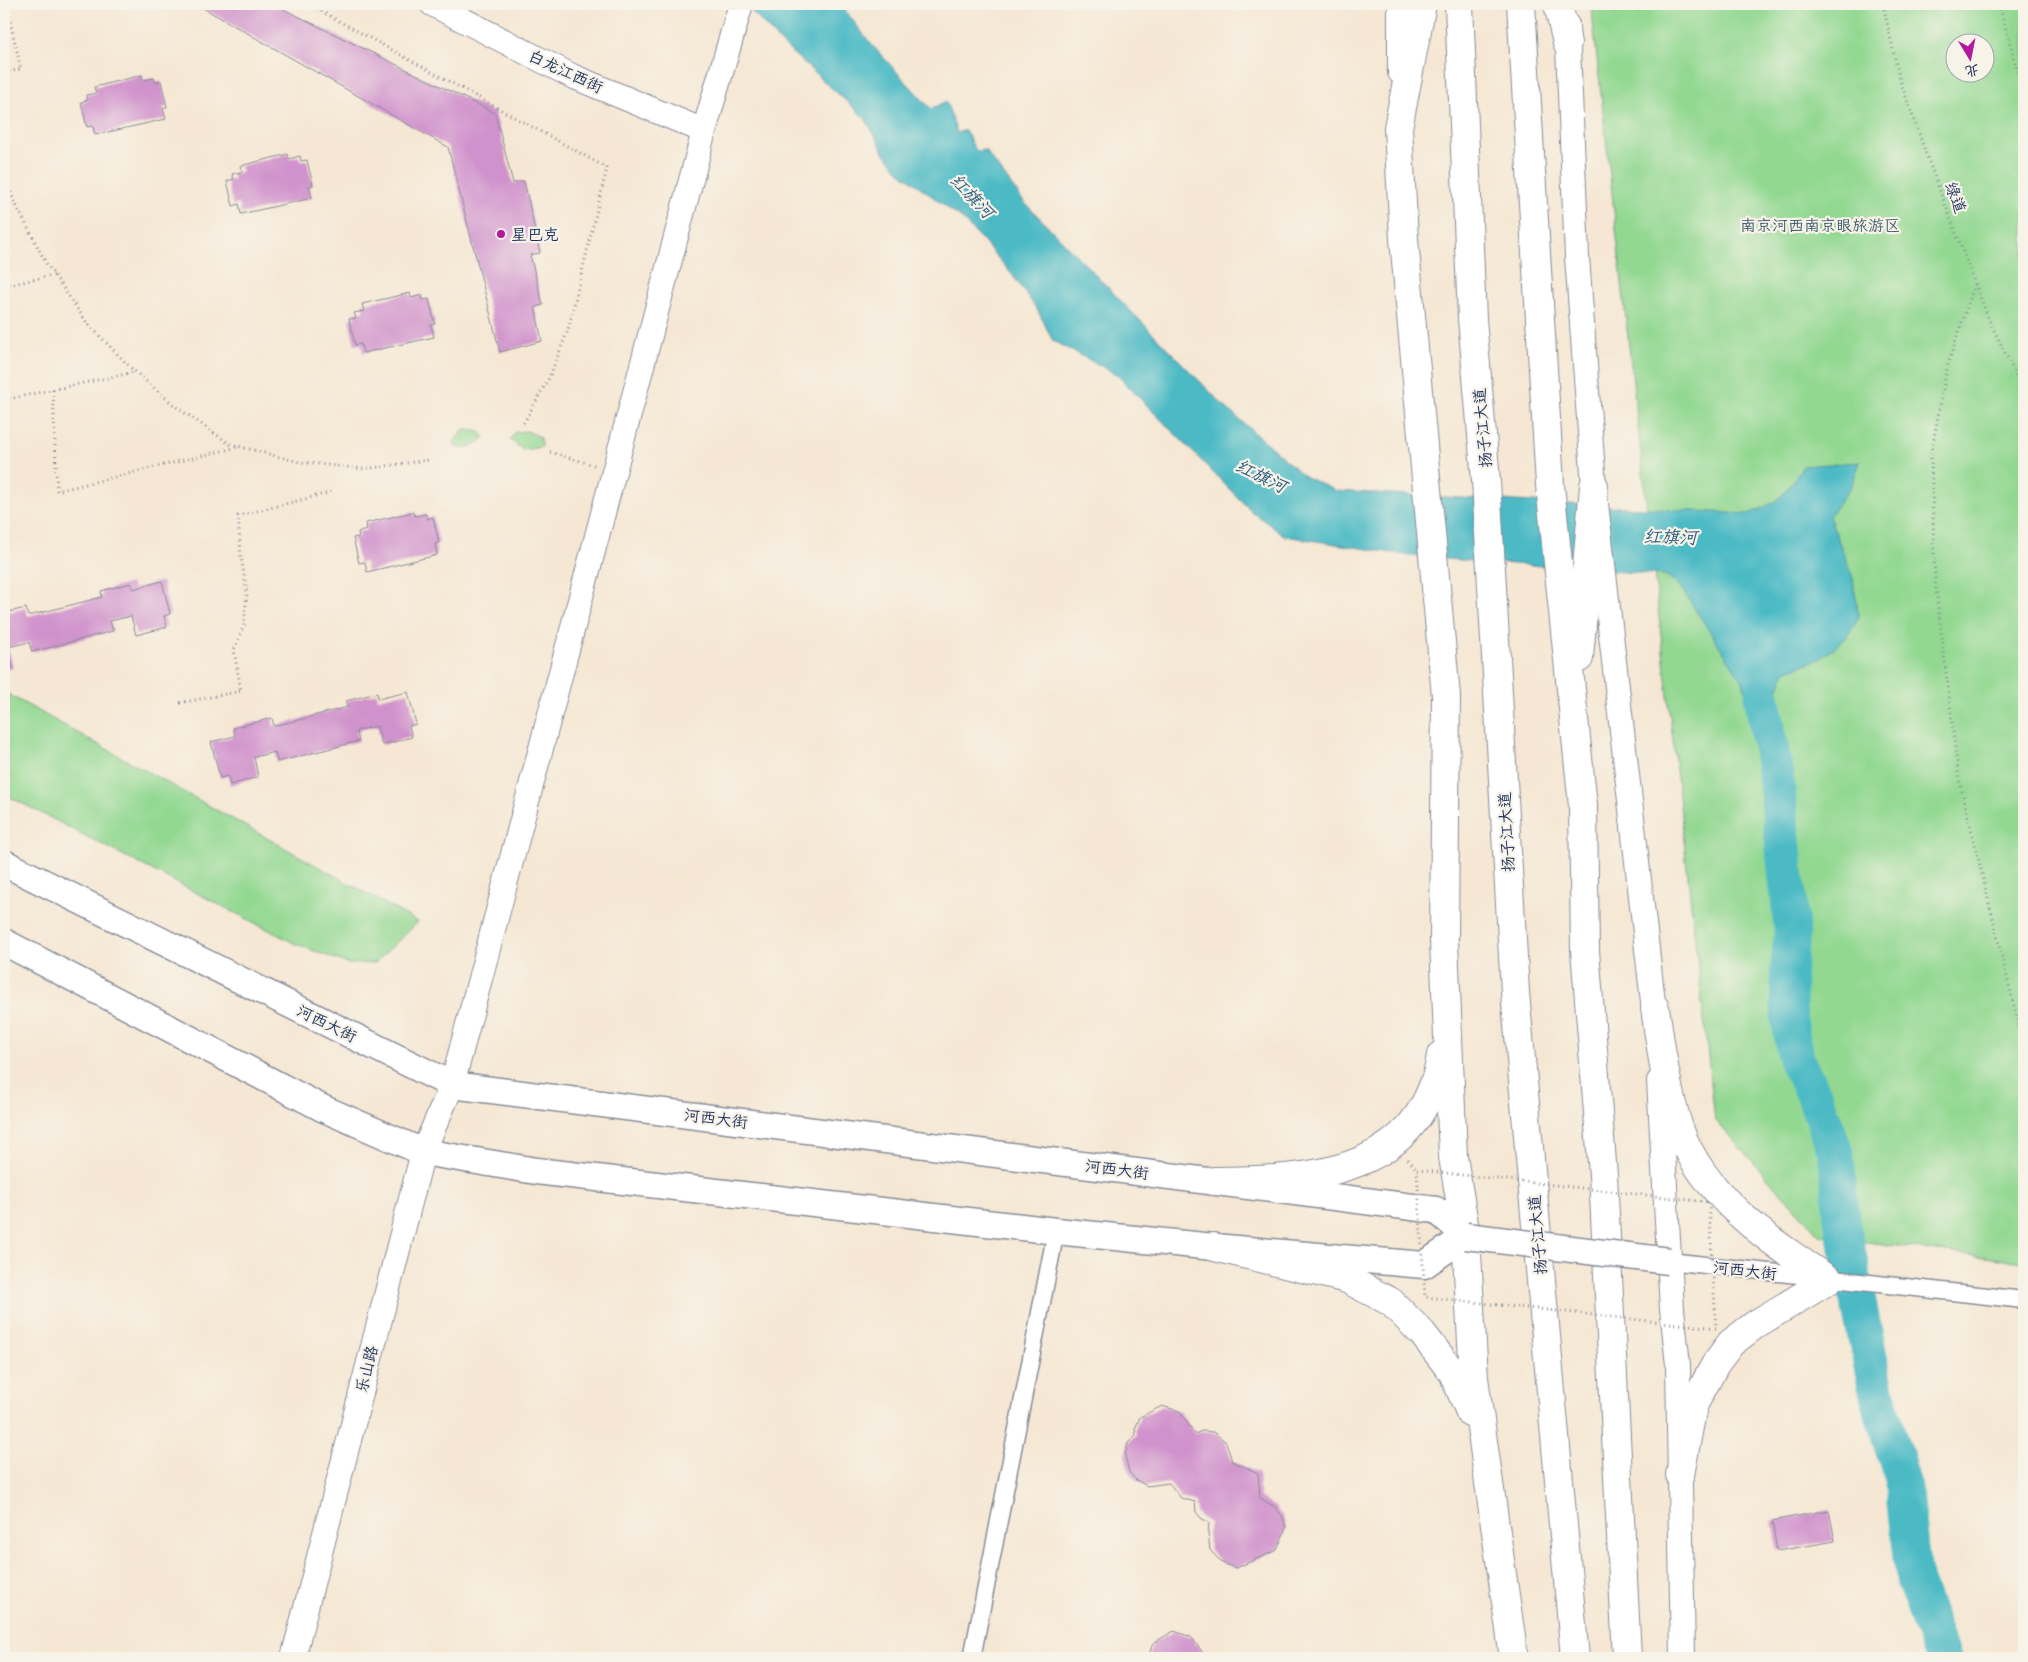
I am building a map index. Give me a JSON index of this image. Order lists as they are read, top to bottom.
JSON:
{
  "streets": {
    "highway": ["扬子江大道"],
    "main road": ["河西大街"],
    "street": ["白龙江西街", "乐山路"],
    "path": ["绿道"]
  },
  "crossings": [
    ["白龙江西街", "乐山路"],
    ["河西大街", "乐山路"]
  ],
  "water": ["红旗河"],
  "parks": ["南京河西南京眼旅游区"],
  "places": ["星巴克"],
  "north": "bottom"
}
